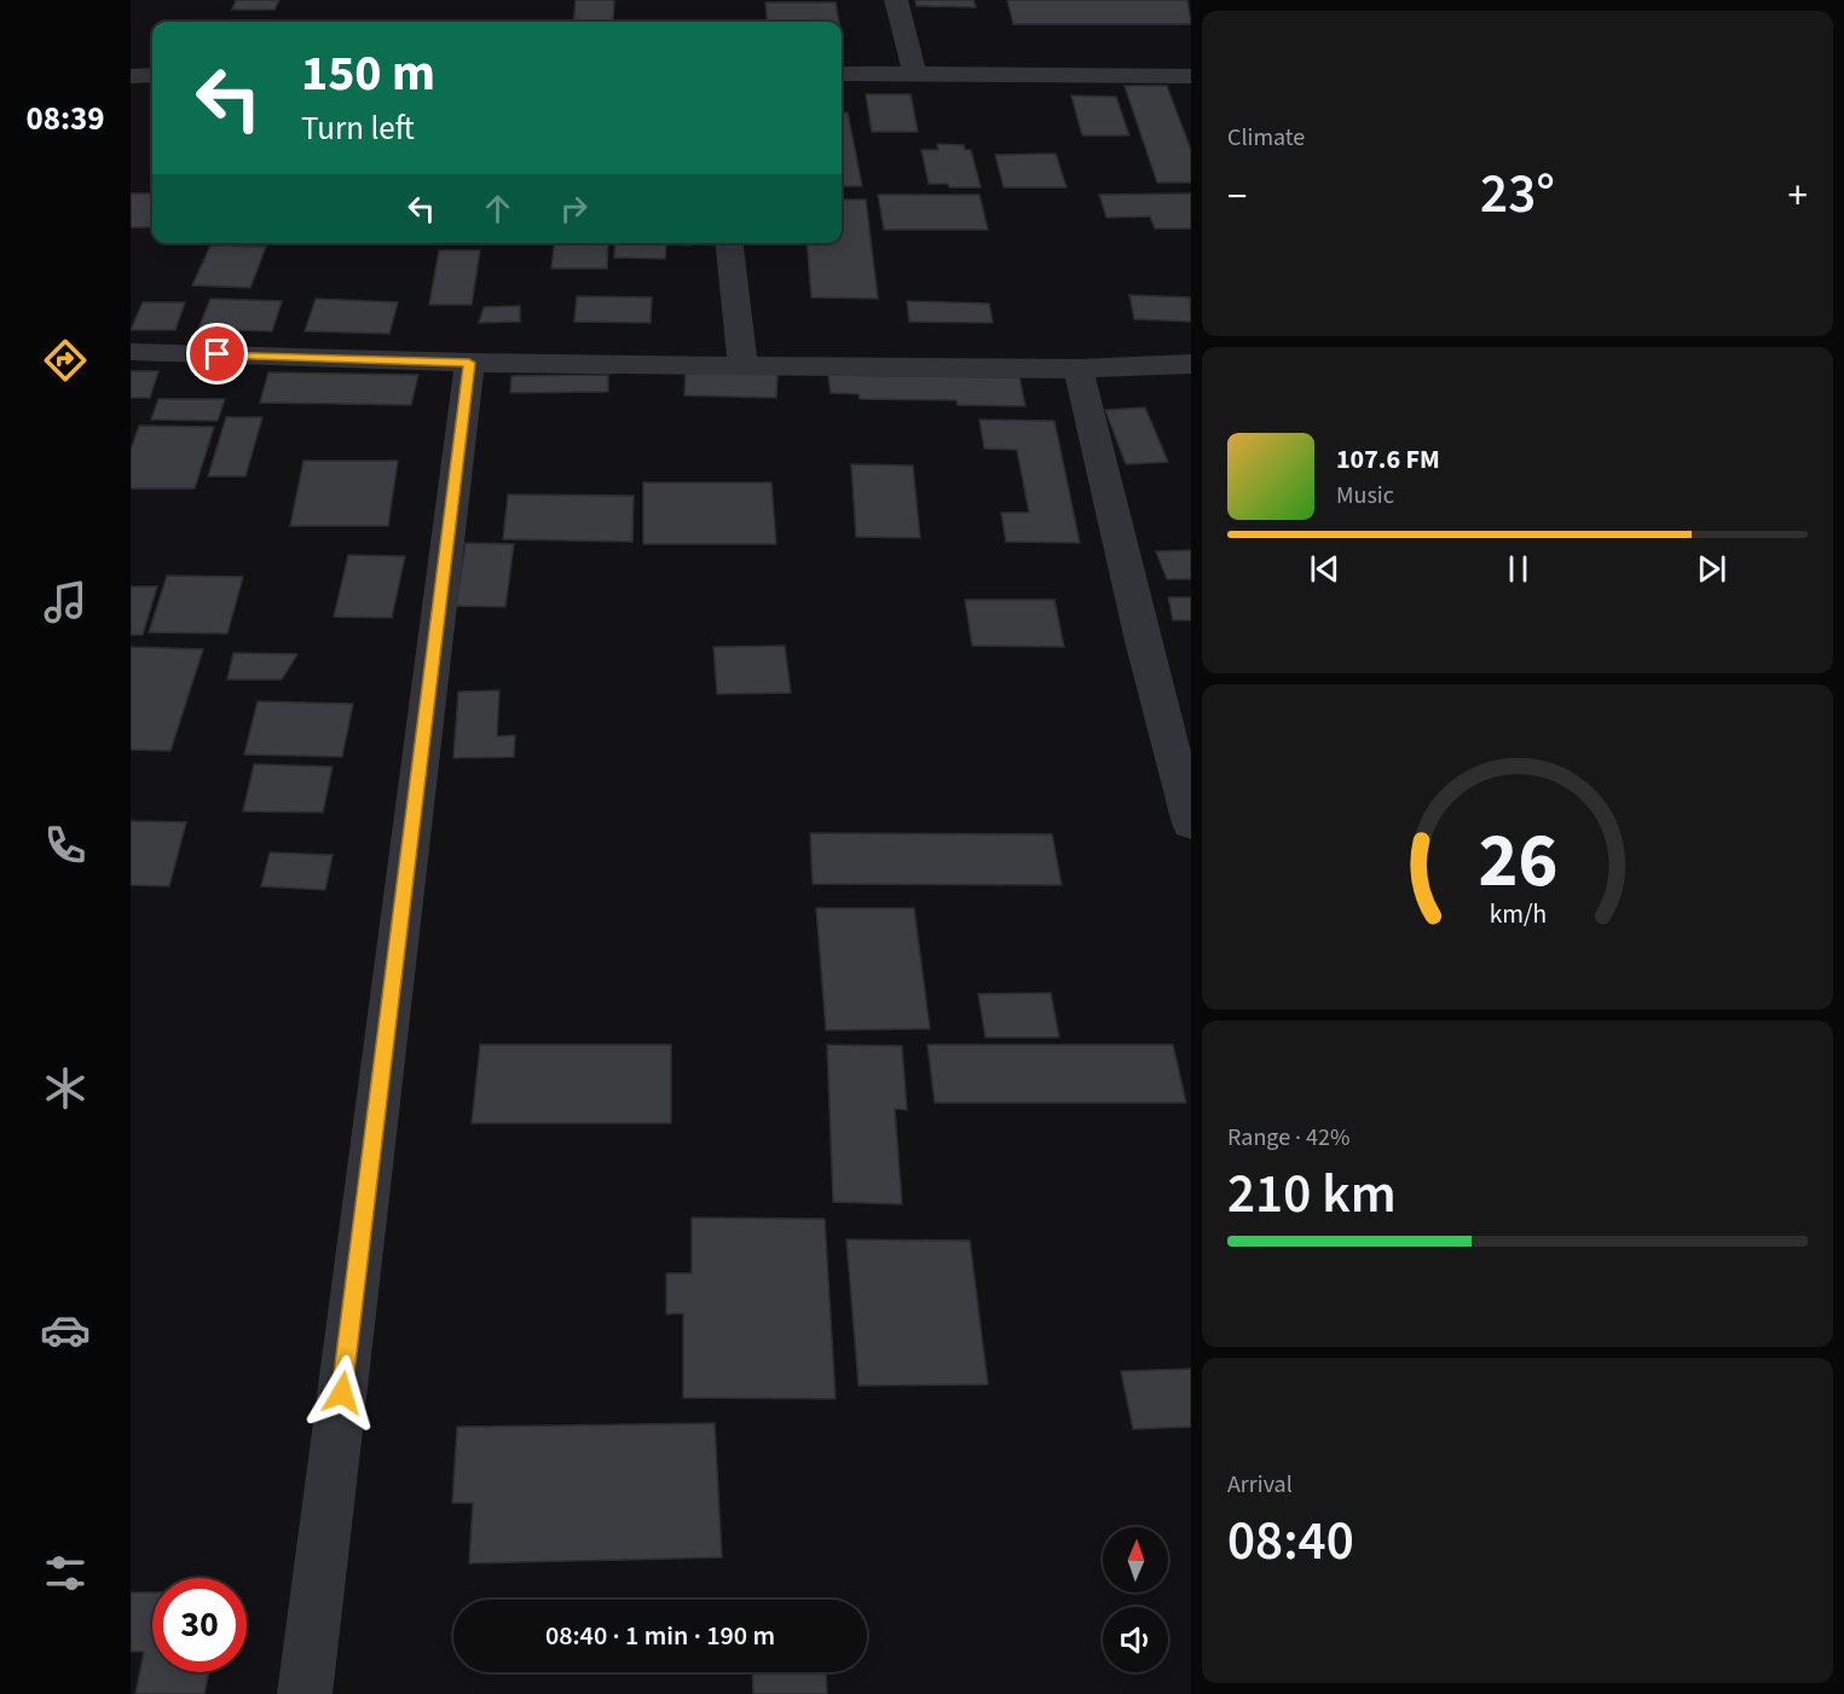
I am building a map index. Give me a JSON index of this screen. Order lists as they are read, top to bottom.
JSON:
{
  "north": "top",
  "page": {
    "tabs": "08:39",
    "tile": [
      "Climate",
      ["Range · 42%", "210 km"],
      ["Arrival", "08:40"]
    ],
    "turn": ["150 m", "Turn left"],
    "heat": ["−", "23°", "+"],
    "song": ["107.6 FM", "Music"],
    "limit": "30",
    "trip": "08:40 · 1 min · 190 m",
    "gauge": ["26", "km/h"]
  }
}
